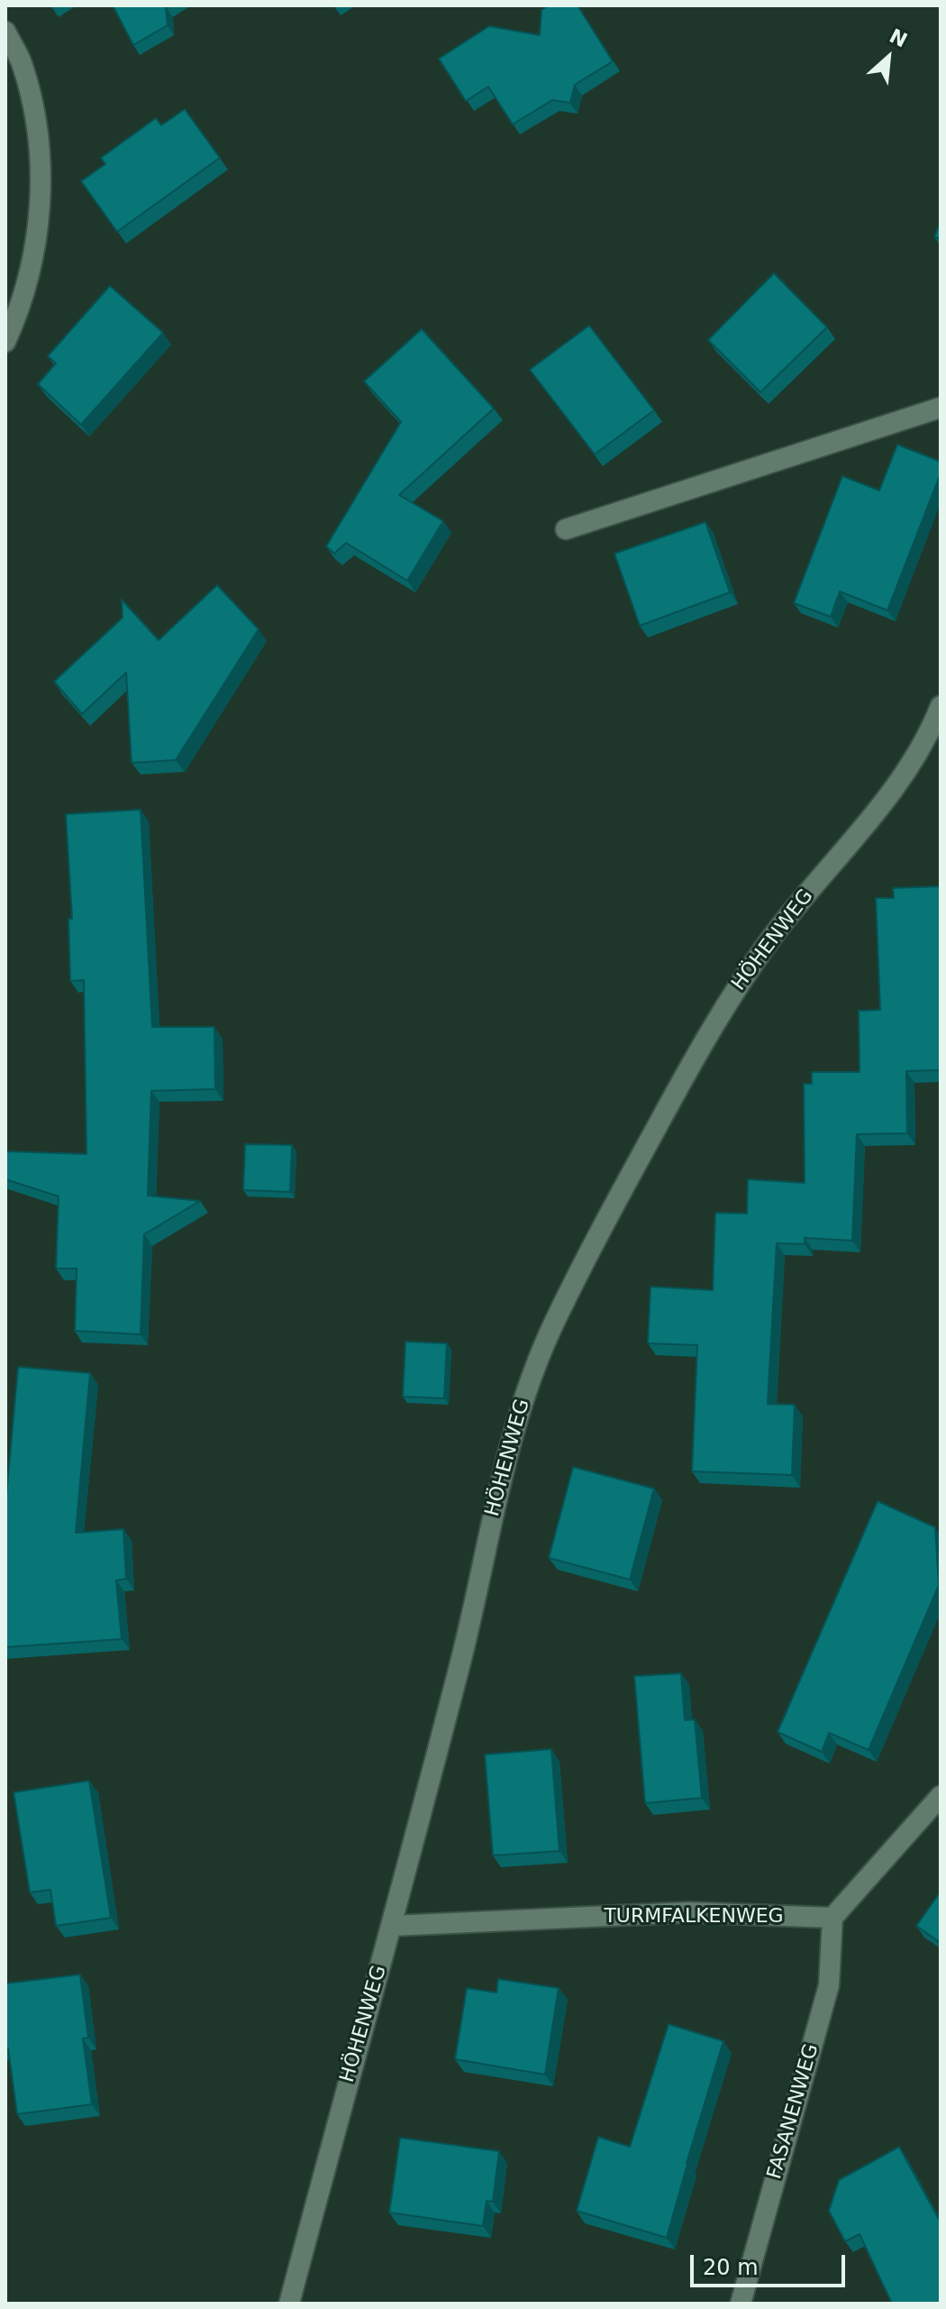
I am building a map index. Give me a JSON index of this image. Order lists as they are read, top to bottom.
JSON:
{
  "streets": {
    "street": ["HÖHENWEG", "TURMFALKENWEG", "FASANENWEG"]
  },
  "crossings": [
    ["HÖHENWEG", "TURMFALKENWEG"],
    ["TURMFALKENWEG", "FASANENWEG"]
  ],
  "scale_bar": "20 m",
  "north": "top right"
}
